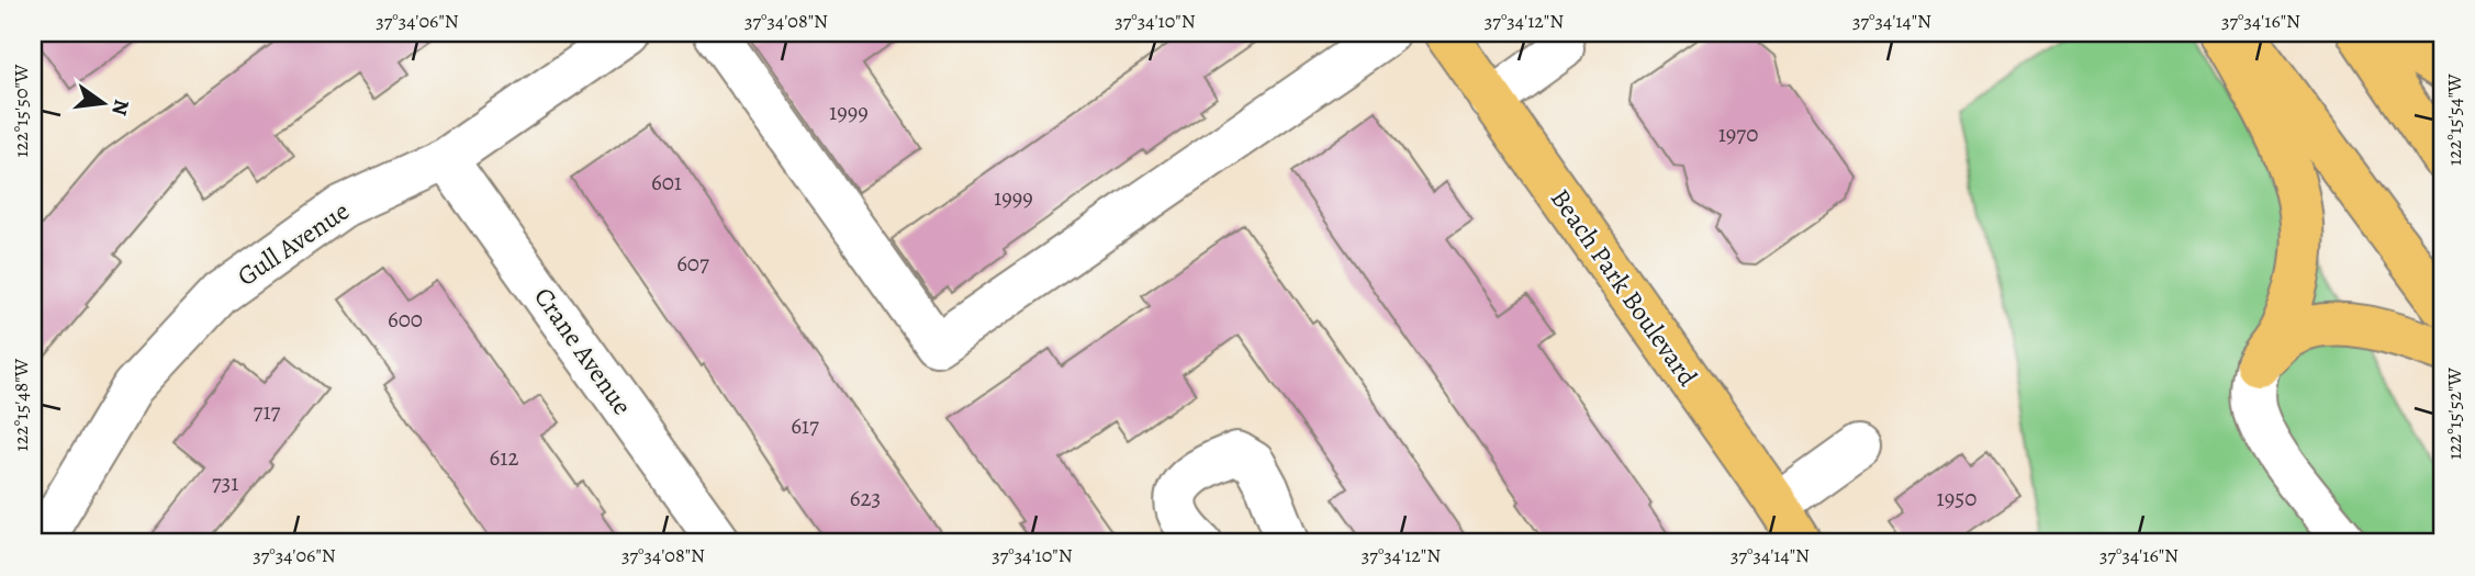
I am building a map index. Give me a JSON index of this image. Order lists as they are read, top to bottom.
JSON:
{
  "streets": {
    "main road": ["Beach Park Boulevard"],
    "street": ["Gull Avenue", "Crane Avenue"]
  },
  "crossings": [
    ["Gull Avenue", "Crane Avenue"]
  ],
  "house_numbers": [
    "1999",
    "1970",
    "601",
    "1999",
    "607",
    "600",
    "717",
    "617",
    "612",
    "731",
    "623",
    "1950"
  ],
  "north": "right",
  "coordinates": [
    "37°34'06\"N",
    "37°34'08\"N",
    "37°34'10\"N",
    "37°34'12\"N",
    "37°34'14\"N",
    "37°34'16\"N",
    "122°15'50\"W",
    "122°15'54\"W",
    "122°15'48\"W",
    "122°15'52\"W"
  ]
}
